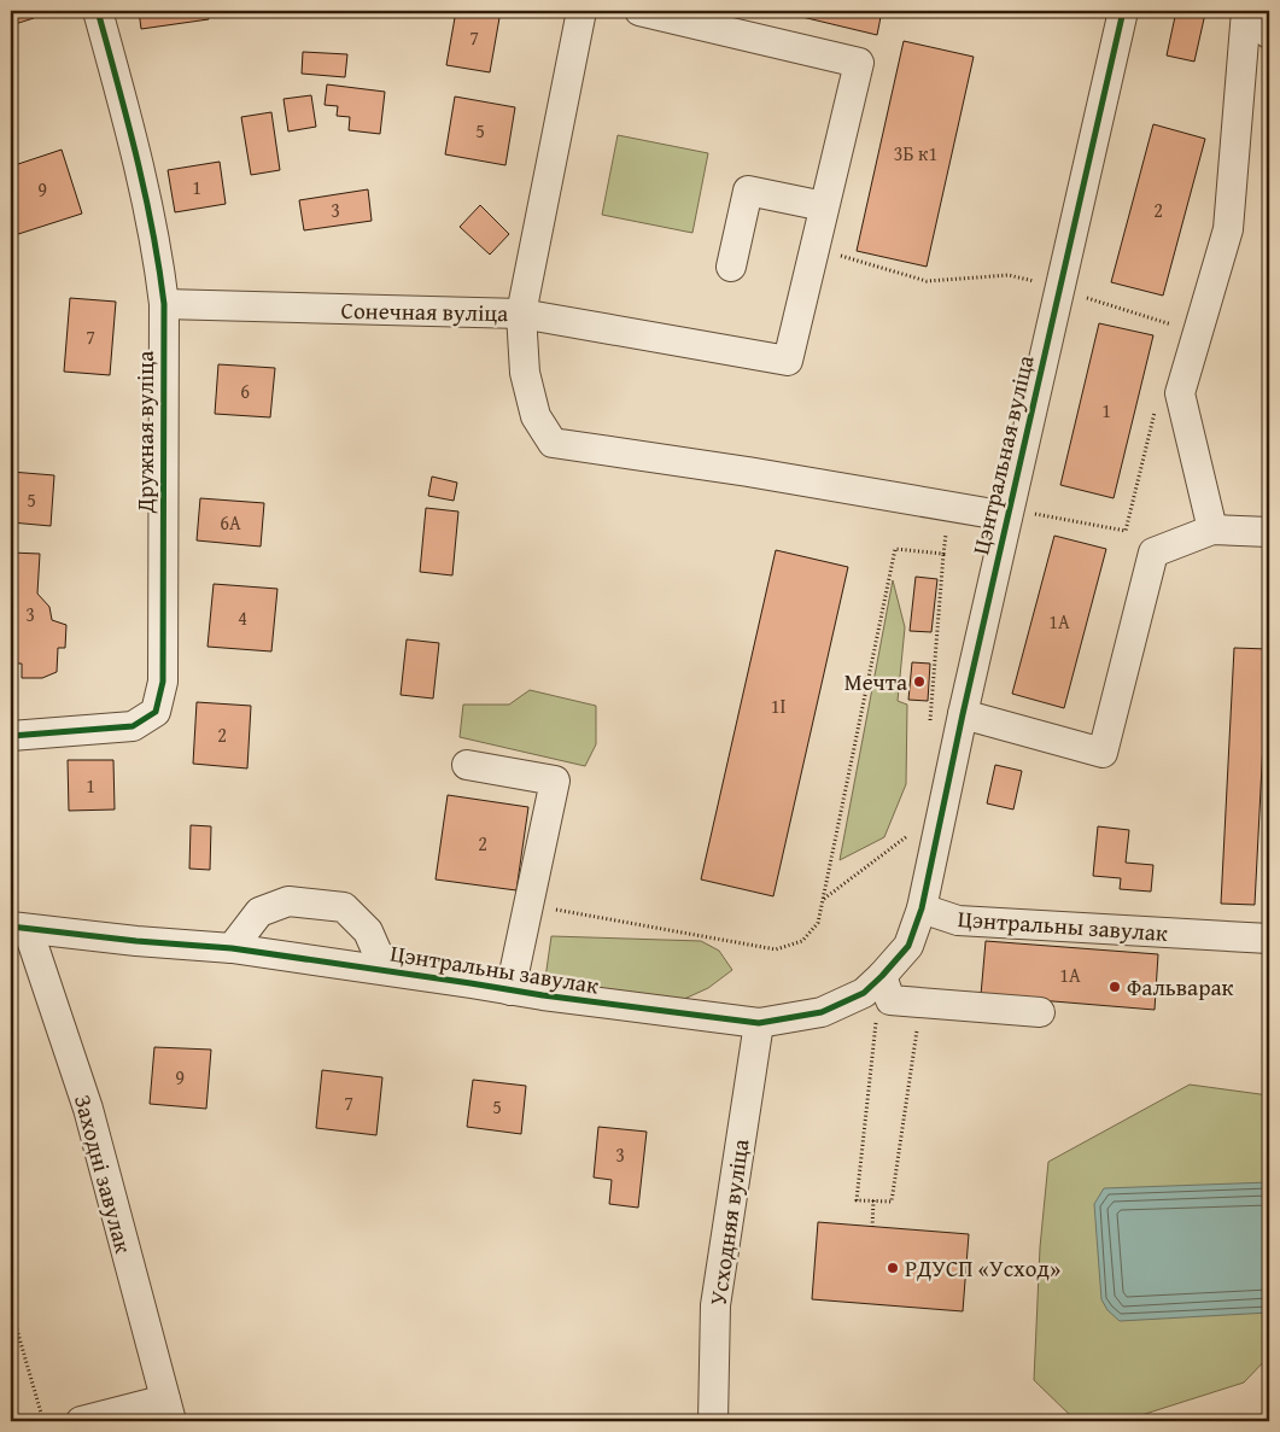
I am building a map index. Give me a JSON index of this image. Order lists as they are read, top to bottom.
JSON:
{
  "streets": {
    "street": [
      "Сонечная вуліца",
      "Дружная вуліца",
      "Цэнтральная вуліца",
      "Цэнтральны завулак",
      "Заходні завулак",
      "Усходняя вуліца"
    ]
  },
  "crossings": [
    ["Сонечная вуліца", "Дружная вуліца"],
    ["Цэнтральная вуліца", "Цэнтральны завулак"],
    ["Цэнтральны завулак", "Заходні завулак"],
    ["Цэнтральны завулак", "Усходняя вуліца"]
  ],
  "places": ["Мечта", "Фальварак", "РДУСП «Усход»"],
  "house_numbers": [
    "7",
    "5",
    "3Б к1",
    "1",
    "9",
    "3",
    "2",
    "7",
    "6",
    "1",
    "5",
    "6А",
    "3",
    "4",
    "1А",
    "1І",
    "2",
    "1",
    "2",
    "1А",
    "9",
    "7",
    "5",
    "3"
  ]
}
